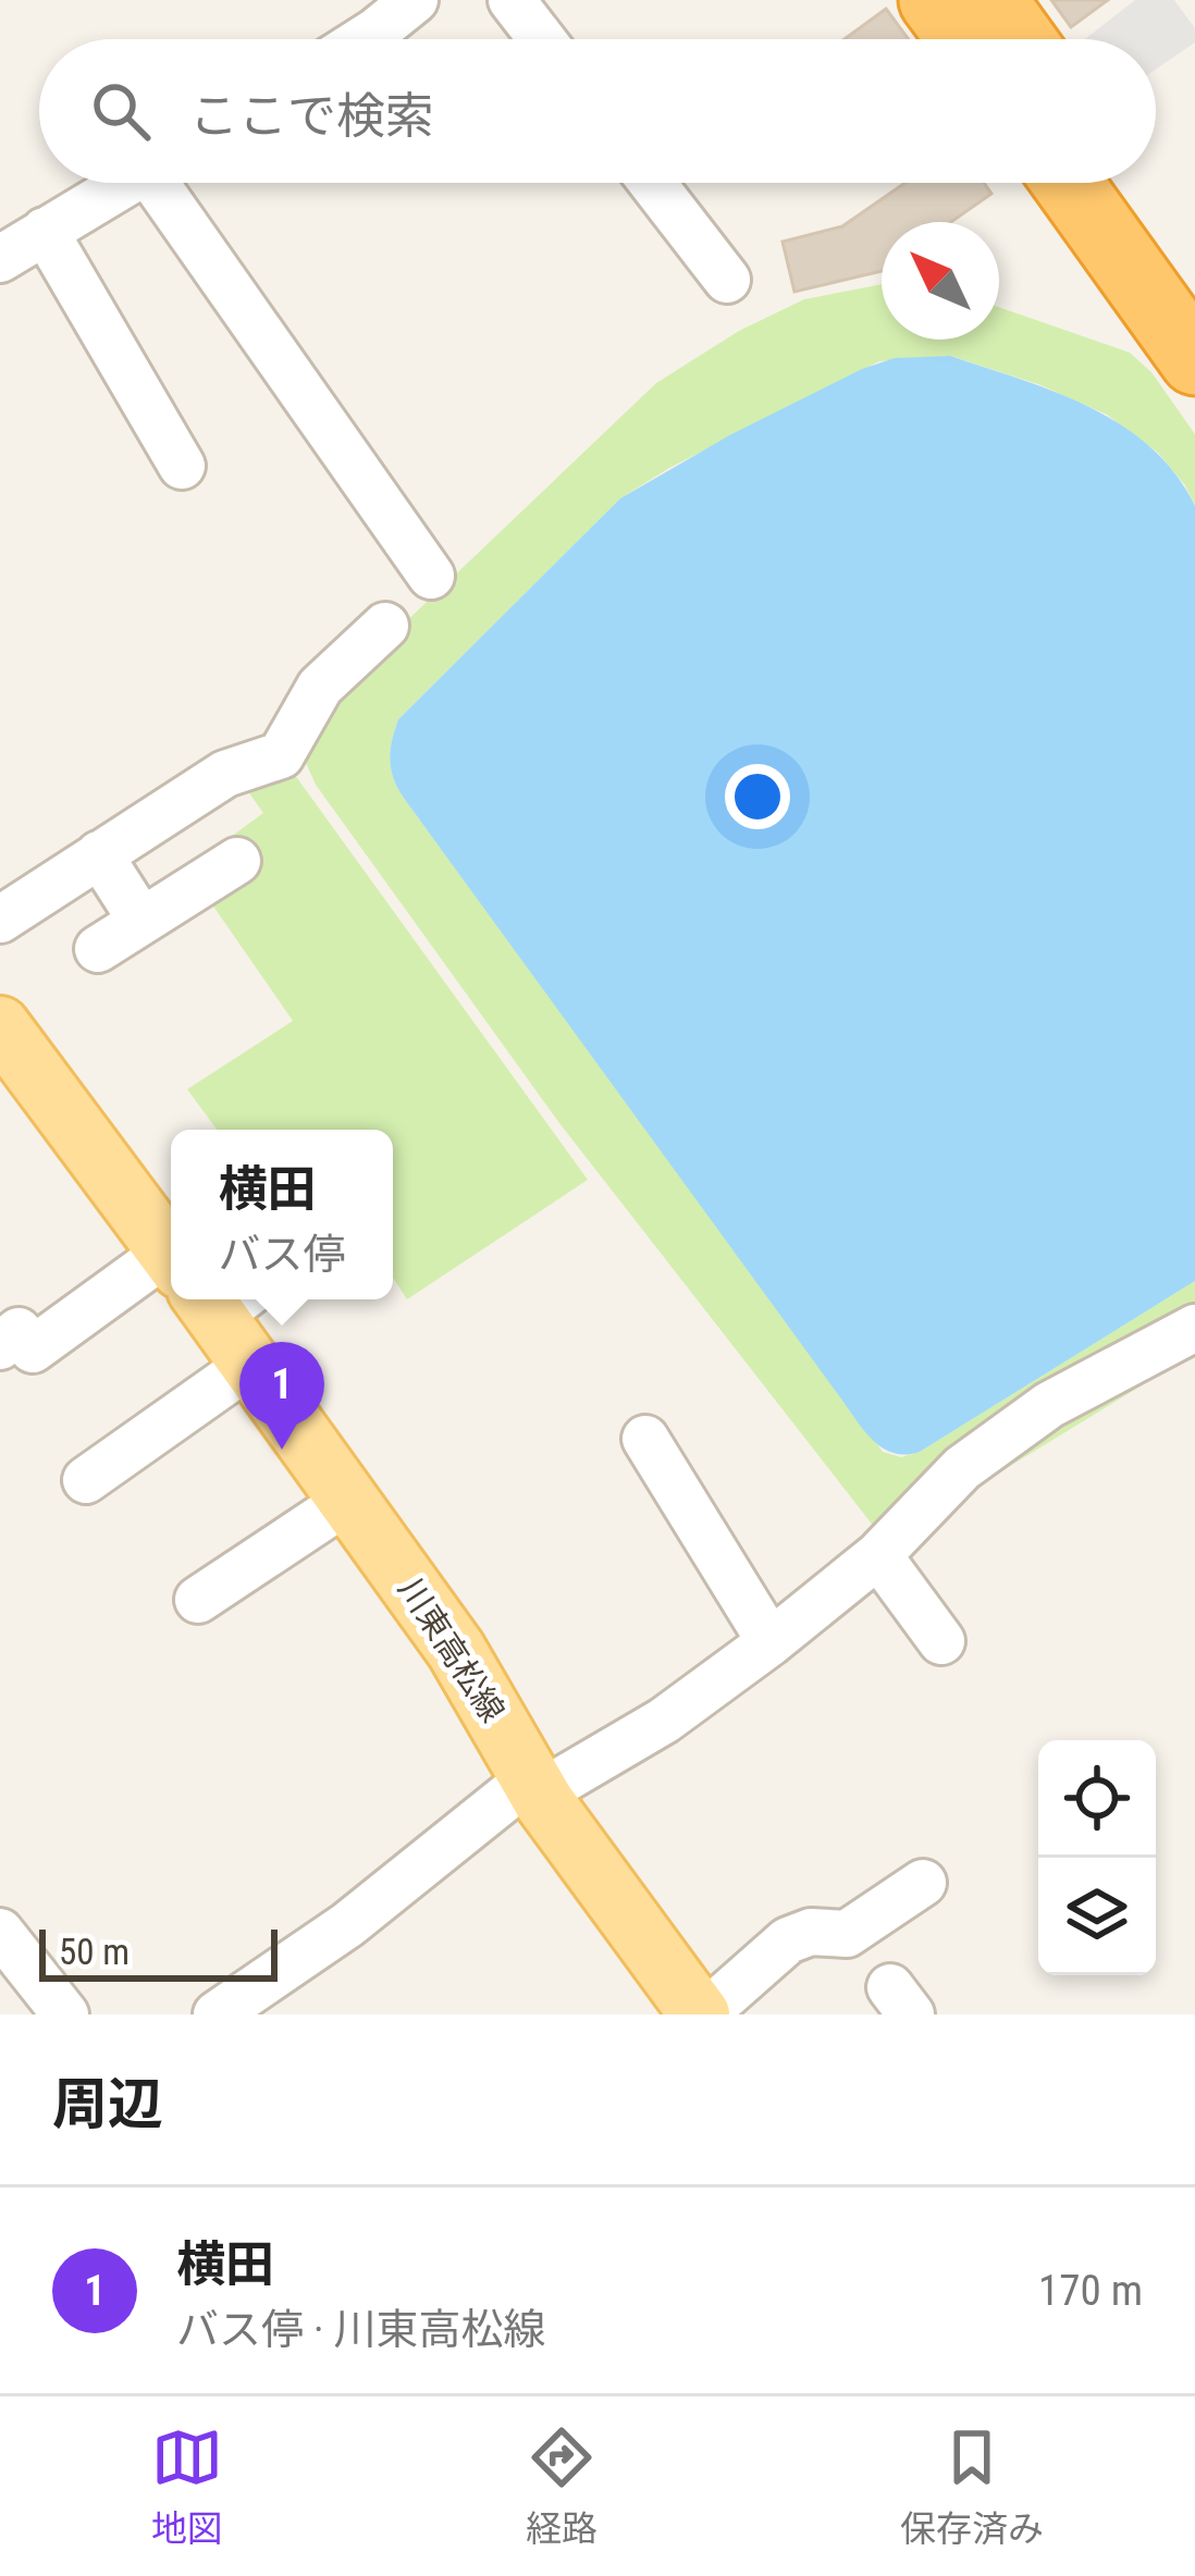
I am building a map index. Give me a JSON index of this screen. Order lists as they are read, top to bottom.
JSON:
{
  "streets": {
    "main road": ["川東高松線"]
  },
  "scale_bar": "50 m",
  "north": "top left",
  "page": {
    "search": "ここで検索",
    "popup": ["横田", "バス停"],
    "pins": "1",
    "scale": "50 m",
    "heading": "周辺",
    "list": [
      {
        "mark": "1",
        "name": "横田",
        "note": "バス停 · 川東高松線",
        "value": "170 m"
      }
    ],
    "nav": ["地図", "経路", "保存済み"]
  }
}
